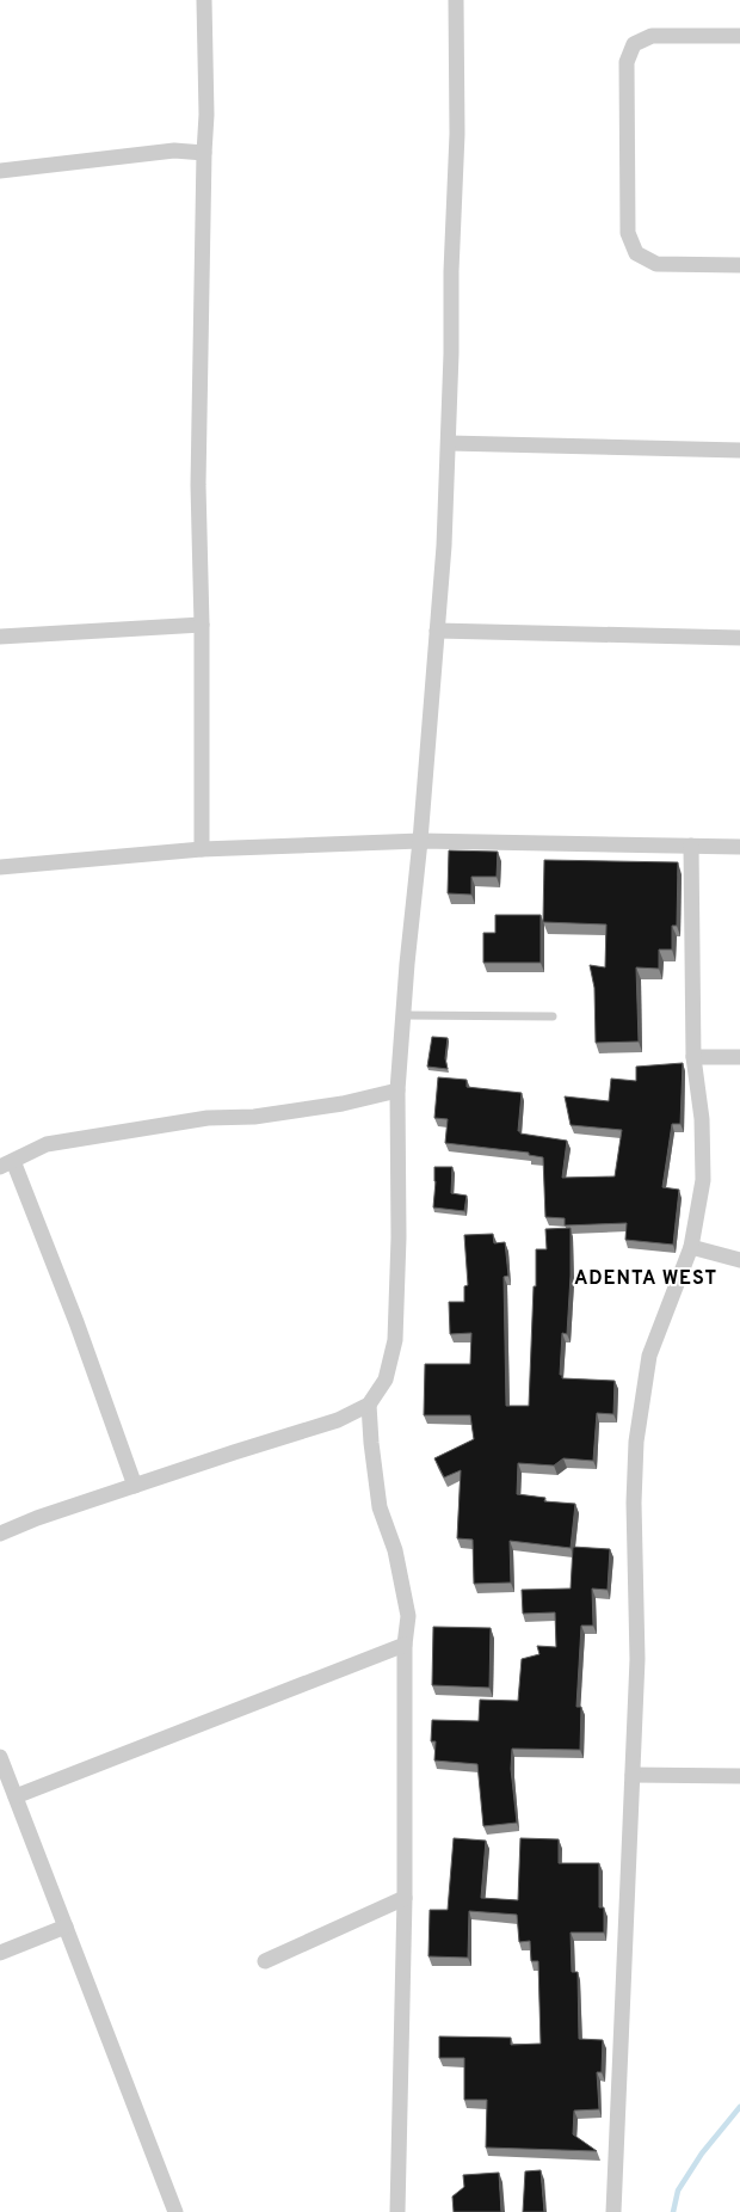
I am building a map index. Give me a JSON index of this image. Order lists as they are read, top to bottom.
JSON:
{
  "districts": ["ADENTA WEST"]
}
